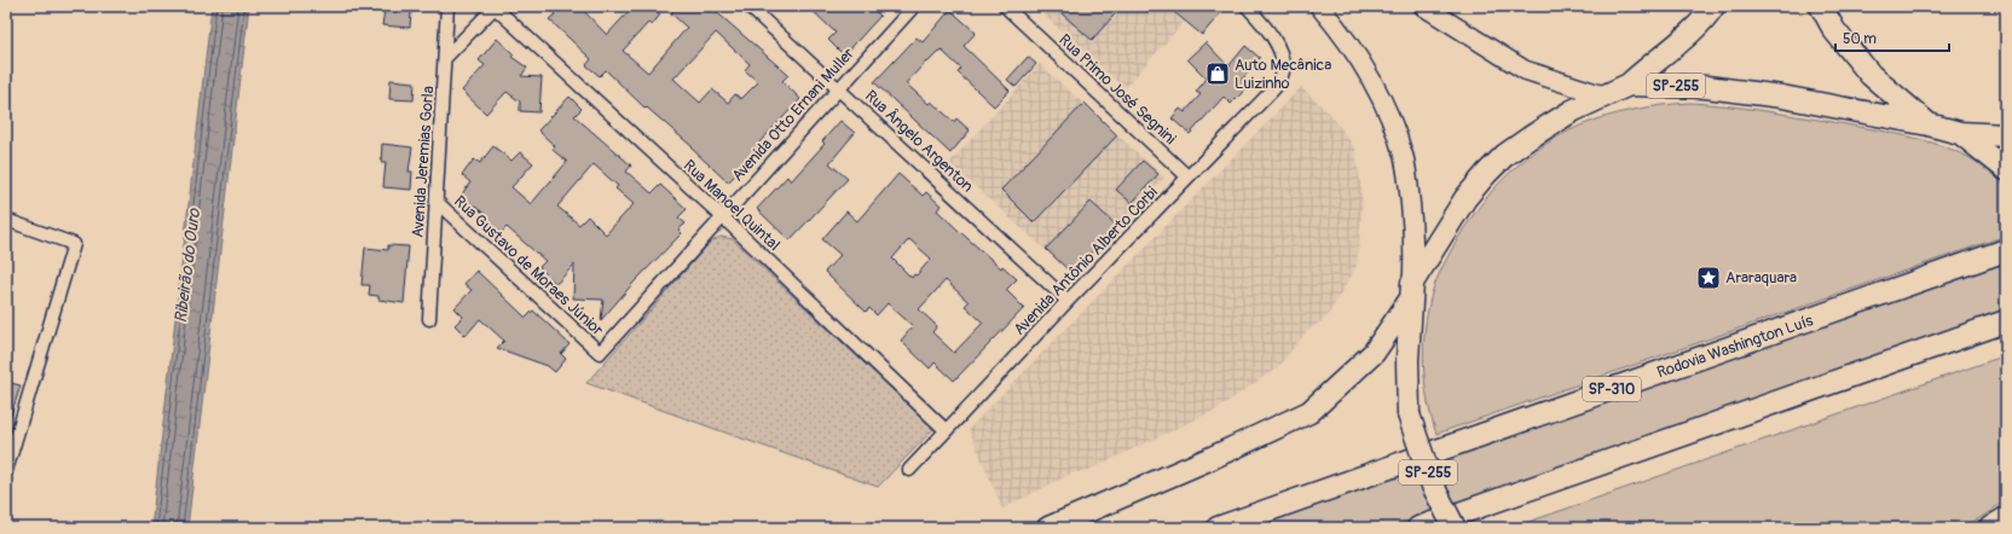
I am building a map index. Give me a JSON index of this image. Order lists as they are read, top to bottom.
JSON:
{
  "streets": {
    "highway": ["SP-255", "Rodovia Washington Luís", "SP-310"],
    "street": [
      "Rua Primo José Segnini",
      "Avenida Otto Ernani Muller",
      "Rua Ângelo Argenton",
      "Avenida Jeremias Gorla",
      "Rua Manoel Quintal",
      "Avenida Antônio Alberto Corbi",
      "Rua Gustavo de Moraes Júnior"
    ]
  },
  "crossings": [
    ["Rua Primo José Segnini", "Avenida Antônio Alberto Corbi"],
    ["Avenida Otto Ernani Muller", "Rua Ângelo Argenton"],
    ["Avenida Otto Ernani Muller", "Rua Manoel Quintal"],
    ["Avenida Otto Ernani Muller", "Rua Gustavo de Moraes Júnior"],
    ["Rua Ângelo Argenton", "Avenida Antônio Alberto Corbi"],
    ["Avenida Jeremias Gorla", "Rua Gustavo de Moraes Júnior"],
    ["Rua Manoel Quintal", "Avenida Antônio Alberto Corbi"]
  ],
  "water": ["Ribeirão do Ouro"],
  "places": {
    "shop": ["Auto Mecânica Luizinho"],
    "place": ["Araraquara"]
  },
  "scale_bar": "50 m"
}
